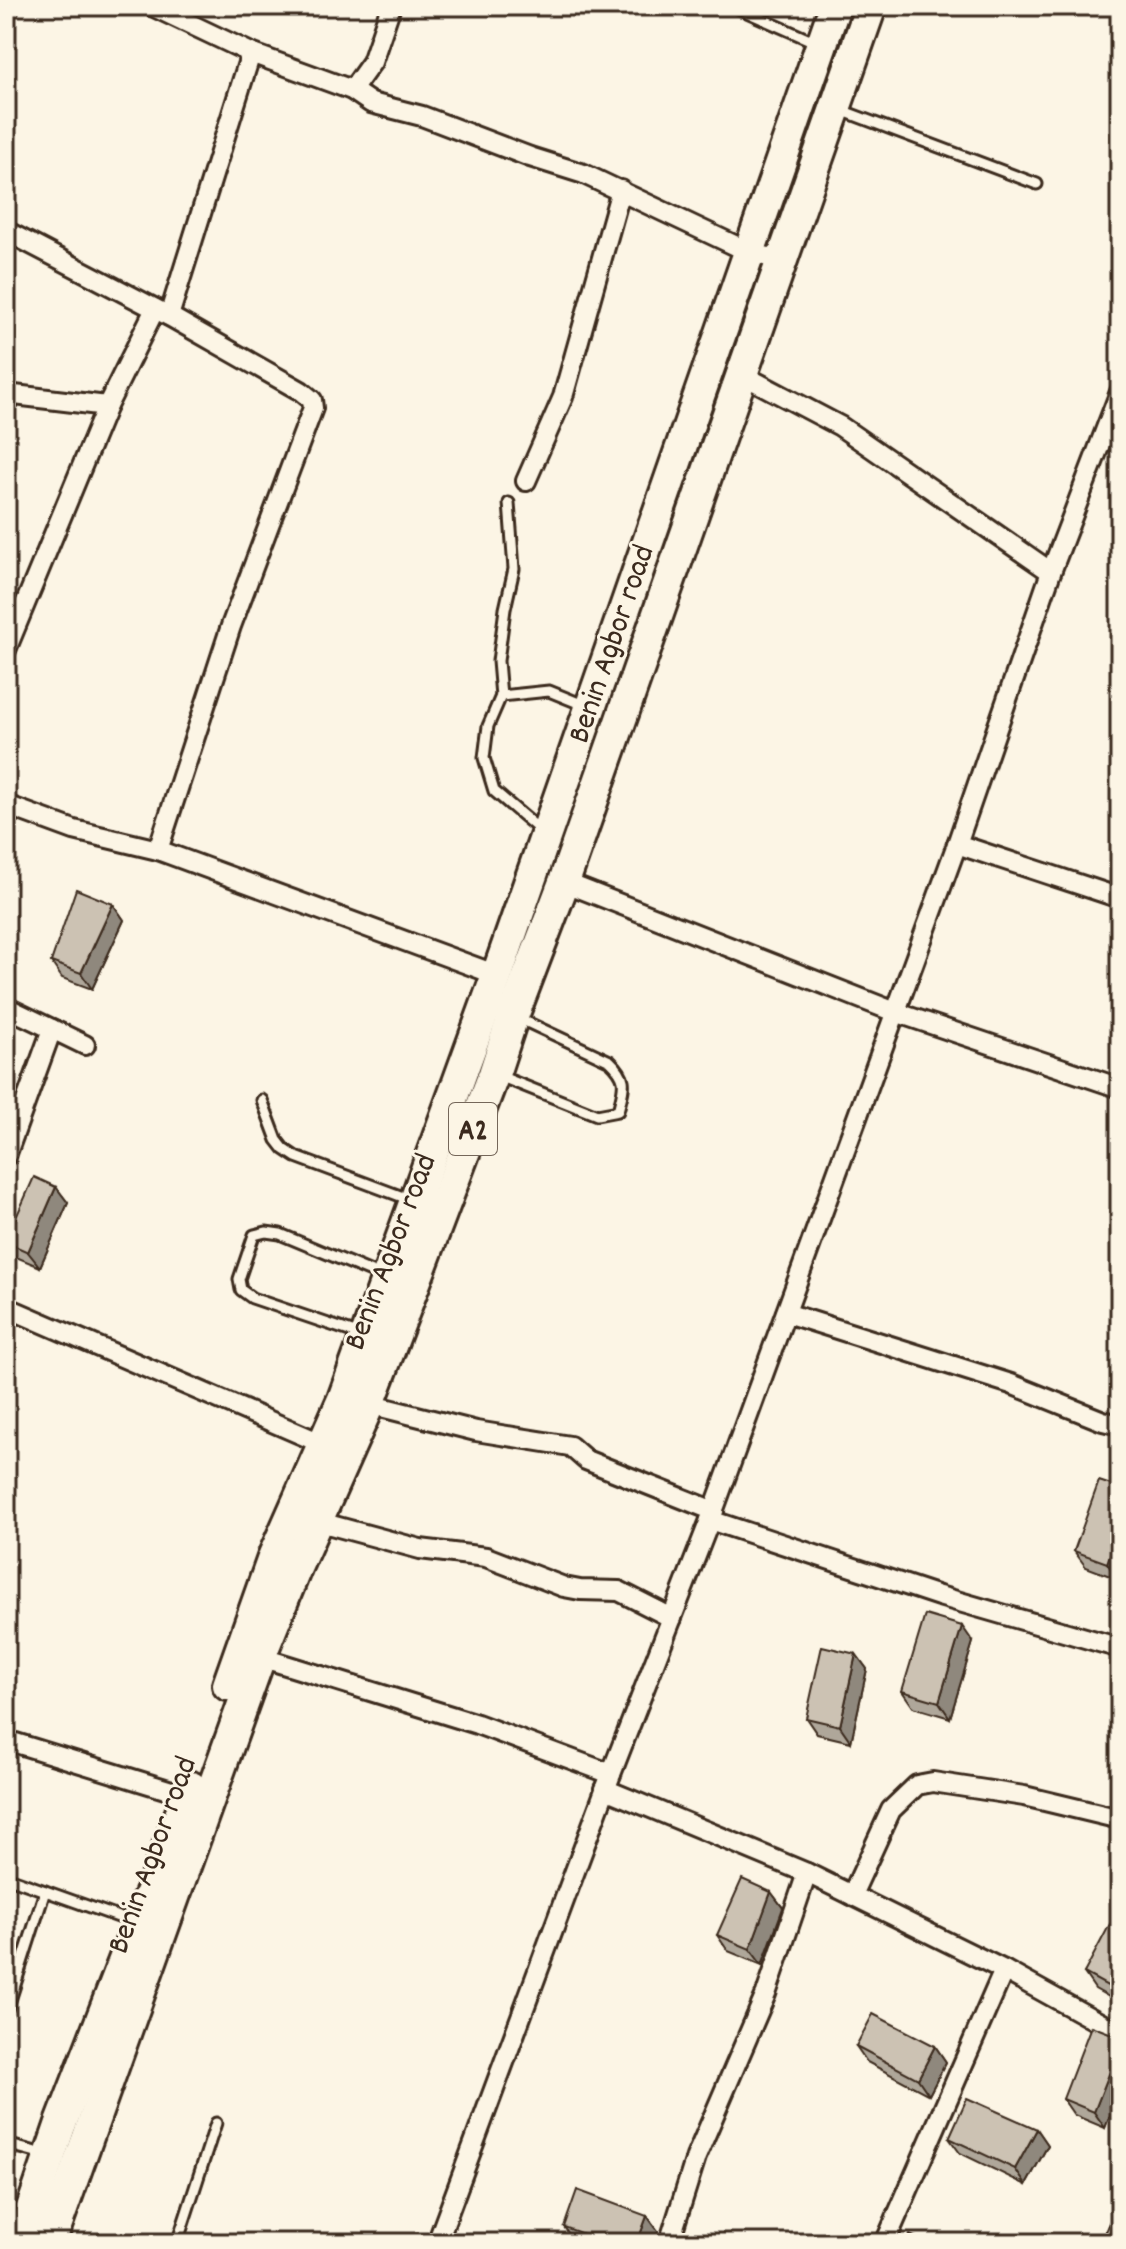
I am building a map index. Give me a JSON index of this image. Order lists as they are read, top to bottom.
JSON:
{
  "streets": {
    "highway": ["Benin Agbor road", "A2"]
  }
}
